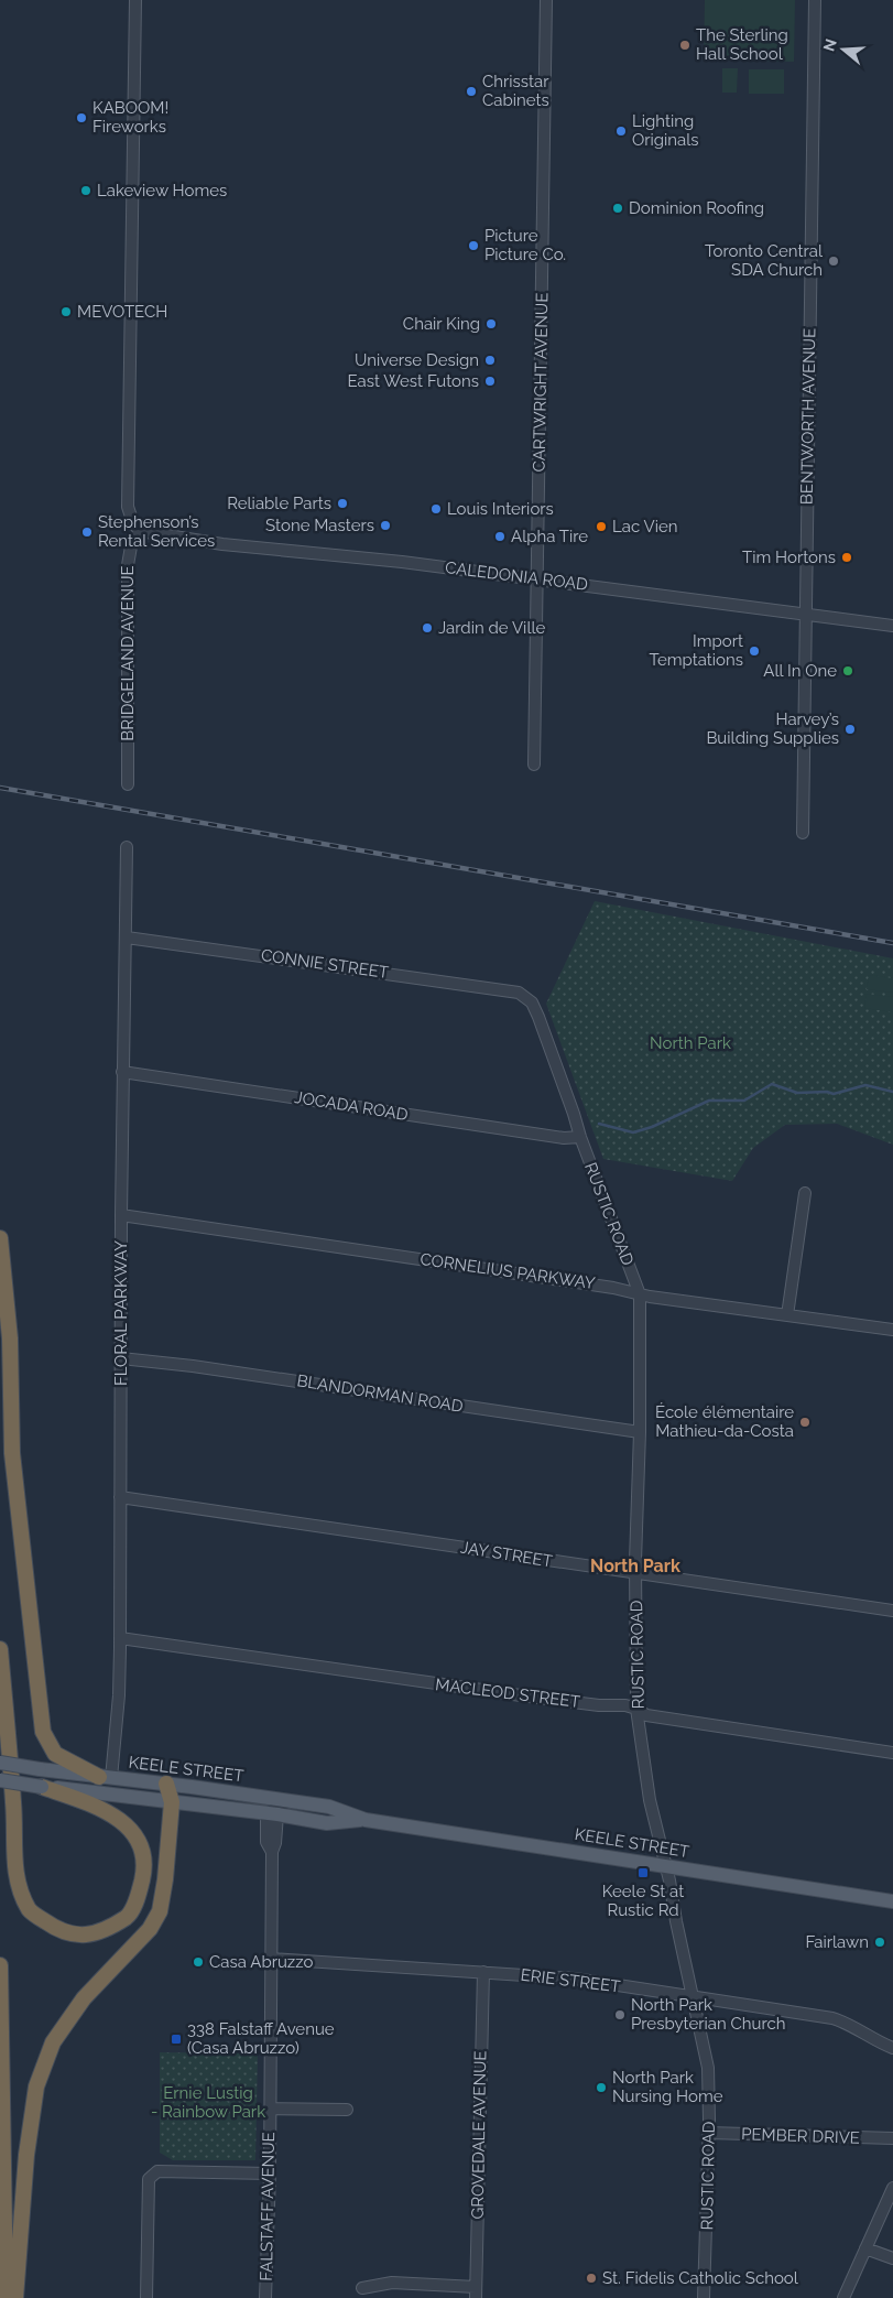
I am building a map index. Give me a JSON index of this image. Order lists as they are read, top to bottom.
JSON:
{
  "streets": {
    "main road": ["KEELE STREET"],
    "street": [
      "CARTWRIGHT AVENUE",
      "BENTWORTH AVENUE",
      "CALEDONIA ROAD",
      "BRIDGELAND AVENUE",
      "CONNIE STREET",
      "JOCADA ROAD",
      "RUSTIC ROAD",
      "CORNELIUS PARKWAY",
      "FLORAL PARKWAY",
      "BLANDORMAN ROAD",
      "JAY STREET",
      "MACLEOD STREET",
      "ERIE STREET",
      "GROVEDALE AVENUE",
      "PEMBER DRIVE",
      "FALSTAFF AVENUE"
    ]
  },
  "crossings": [
    ["CARTWRIGHT AVENUE", "CALEDONIA ROAD"],
    ["BENTWORTH AVENUE", "CALEDONIA ROAD"],
    ["CALEDONIA ROAD", "BRIDGELAND AVENUE"],
    ["CONNIE STREET", "RUSTIC ROAD"],
    ["CONNIE STREET", "FLORAL PARKWAY"],
    ["JOCADA ROAD", "RUSTIC ROAD"],
    ["JOCADA ROAD", "FLORAL PARKWAY"],
    ["RUSTIC ROAD", "CORNELIUS PARKWAY"],
    ["RUSTIC ROAD", "BLANDORMAN ROAD"],
    ["RUSTIC ROAD", "JAY STREET"],
    ["RUSTIC ROAD", "MACLEOD STREET"],
    ["RUSTIC ROAD", "KEELE STREET"],
    ["RUSTIC ROAD", "ERIE STREET"],
    ["RUSTIC ROAD", "PEMBER DRIVE"],
    ["CORNELIUS PARKWAY", "FLORAL PARKWAY"],
    ["FLORAL PARKWAY", "BLANDORMAN ROAD"],
    ["FLORAL PARKWAY", "JAY STREET"],
    ["FLORAL PARKWAY", "MACLEOD STREET"],
    ["FLORAL PARKWAY", "KEELE STREET"],
    ["KEELE STREET", "FALSTAFF AVENUE"],
    ["ERIE STREET", "GROVEDALE AVENUE"],
    ["ERIE STREET", "FALSTAFF AVENUE"]
  ],
  "districts": ["North Park"],
  "parks": ["North Park", "Ernie Lustig - Rainbow Park"],
  "places": {
    "other": [
      "The Sterling Hall School",
      "Chrisstar Cabinets",
      "KABOOM! Fireworks",
      "Lighting Originals",
      "Lakeview Homes",
      "Dominion Roofing",
      "Picture Picture Co.",
      "Toronto Central SDA Church",
      "MEVOTECH",
      "Chair King",
      "Universe Design",
      "East West Futons",
      "Reliable Parts",
      "Louis Interiors",
      "Stone Masters",
      "Lac Vien",
      "Stephenson’s Rental Services",
      "Alpha Tire",
      "Tim Hortons",
      "Jardin de Ville",
      "Import Temptations",
      "All In One",
      "Harvey’s Building Supplies",
      "École élémentaire Mathieu-da-Costa",
      "Fairlawn",
      "Casa Abruzzo",
      "North Park Presbyterian Church",
      "North Park Nursing Home",
      "St. Fidelis Catholic School"
    ],
    "transit": ["Keele St at Rustic Rd", "338 Falstaff Avenue (Casa Abruzzo)"]
  },
  "north": "left"
}
